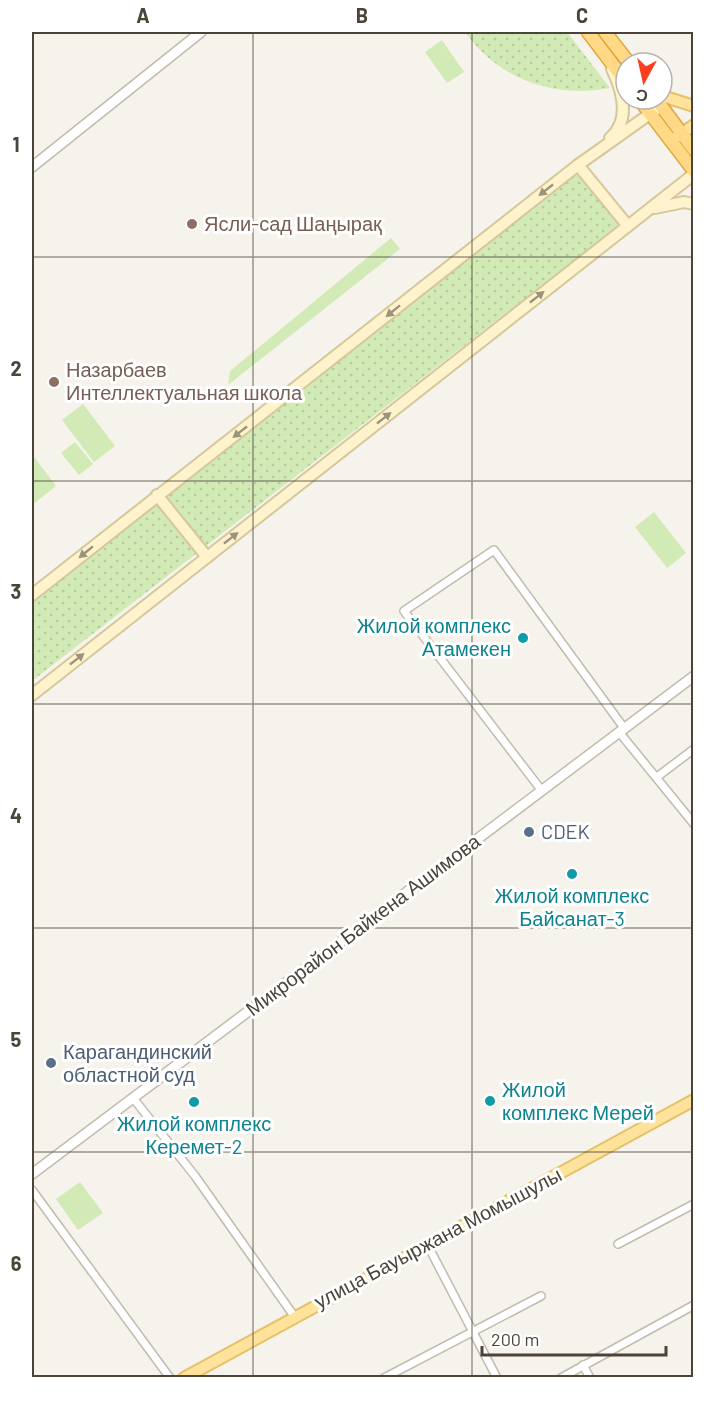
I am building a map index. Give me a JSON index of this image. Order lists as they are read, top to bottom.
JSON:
{
  "streets": {
    "main road": ["улица Бауыржана Момышулы"],
    "street": ["Микрорайон Байкена Ашимова"]
  },
  "places": [
    "Ясли-сад Шаңырақ",
    "Назарбаев Интеллектуальная школа",
    "Жилой комплекс Атамекен",
    "CDEK",
    "Жилой комплекс Байсанат-3",
    "Карагандинский областной суд",
    "Жилой комплекс Мерей",
    "Жилой комплекс Керемет-2"
  ],
  "scale_bar": "200 m",
  "north": "bottom",
  "grid": {
    "columns": ["A", "B", "C"],
    "rows": [
      "1",
      "2",
      "3",
      "4",
      "5",
      "6"
    ]
  }
}
